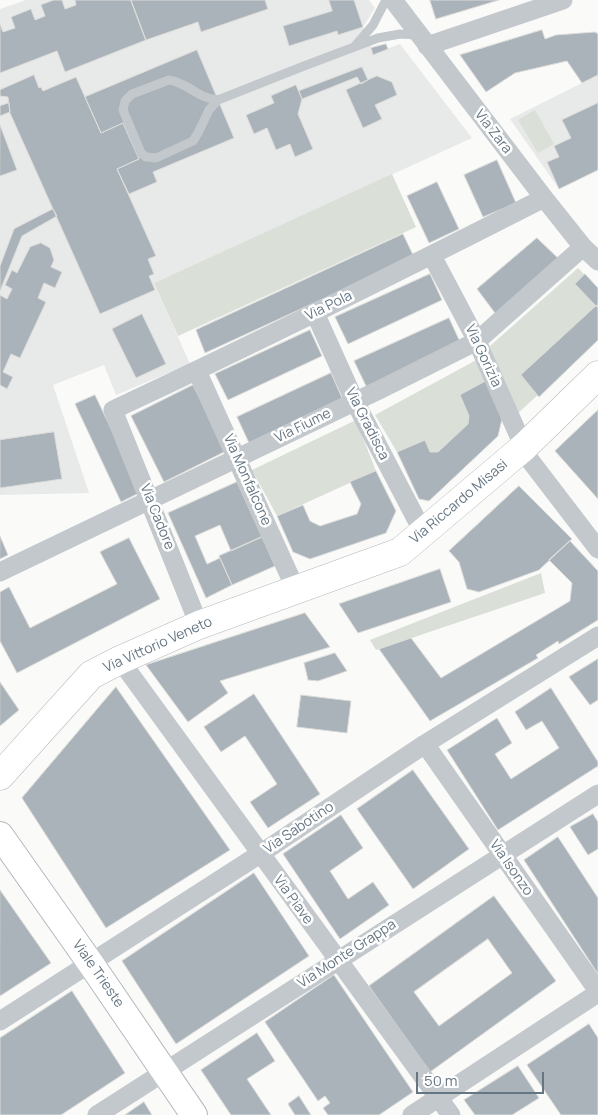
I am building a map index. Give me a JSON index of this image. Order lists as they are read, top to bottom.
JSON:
{
  "streets": {
    "main road": ["Via Riccardo Misasi", "Via Vittorio Veneto"],
    "street": [
      "Via Zara",
      "Via Pola",
      "Via Gorizia",
      "Via Gradisca",
      "Via Fiume",
      "Via Monfalcone",
      "Via Cadore",
      "Via Sabotino",
      "Via Isonzo",
      "Via Piave",
      "Via Monte Grappa",
      "Viale Trieste"
    ]
  },
  "crossings": [
    ["Via Zara", "Via Pola"],
    ["Via Zara", "Via Fiume"],
    ["Via Pola", "Via Gorizia"],
    ["Via Pola", "Via Gradisca"],
    ["Via Pola", "Via Monfalcone"],
    ["Via Pola", "Via Cadore"],
    ["Via Gorizia", "Via Fiume"],
    ["Via Gorizia", "Via Riccardo Misasi"],
    ["Via Gradisca", "Via Fiume"],
    ["Via Gradisca", "Via Riccardo Misasi"],
    ["Via Fiume", "Via Monfalcone"],
    ["Via Fiume", "Via Cadore"],
    ["Via Monfalcone", "Via Riccardo Misasi"],
    ["Via Monfalcone", "Via Vittorio Veneto"],
    ["Via Riccardo Misasi", "Via Vittorio Veneto"],
    ["Via Cadore", "Via Vittorio Veneto"],
    ["Via Vittorio Veneto", "Via Piave"],
    ["Via Sabotino", "Via Isonzo"],
    ["Via Sabotino", "Via Piave"],
    ["Via Sabotino", "Viale Trieste"],
    ["Via Isonzo", "Via Monte Grappa"],
    ["Via Piave", "Via Monte Grappa"],
    ["Via Monte Grappa", "Viale Trieste"]
  ],
  "scale_bar": "50 m"
}
